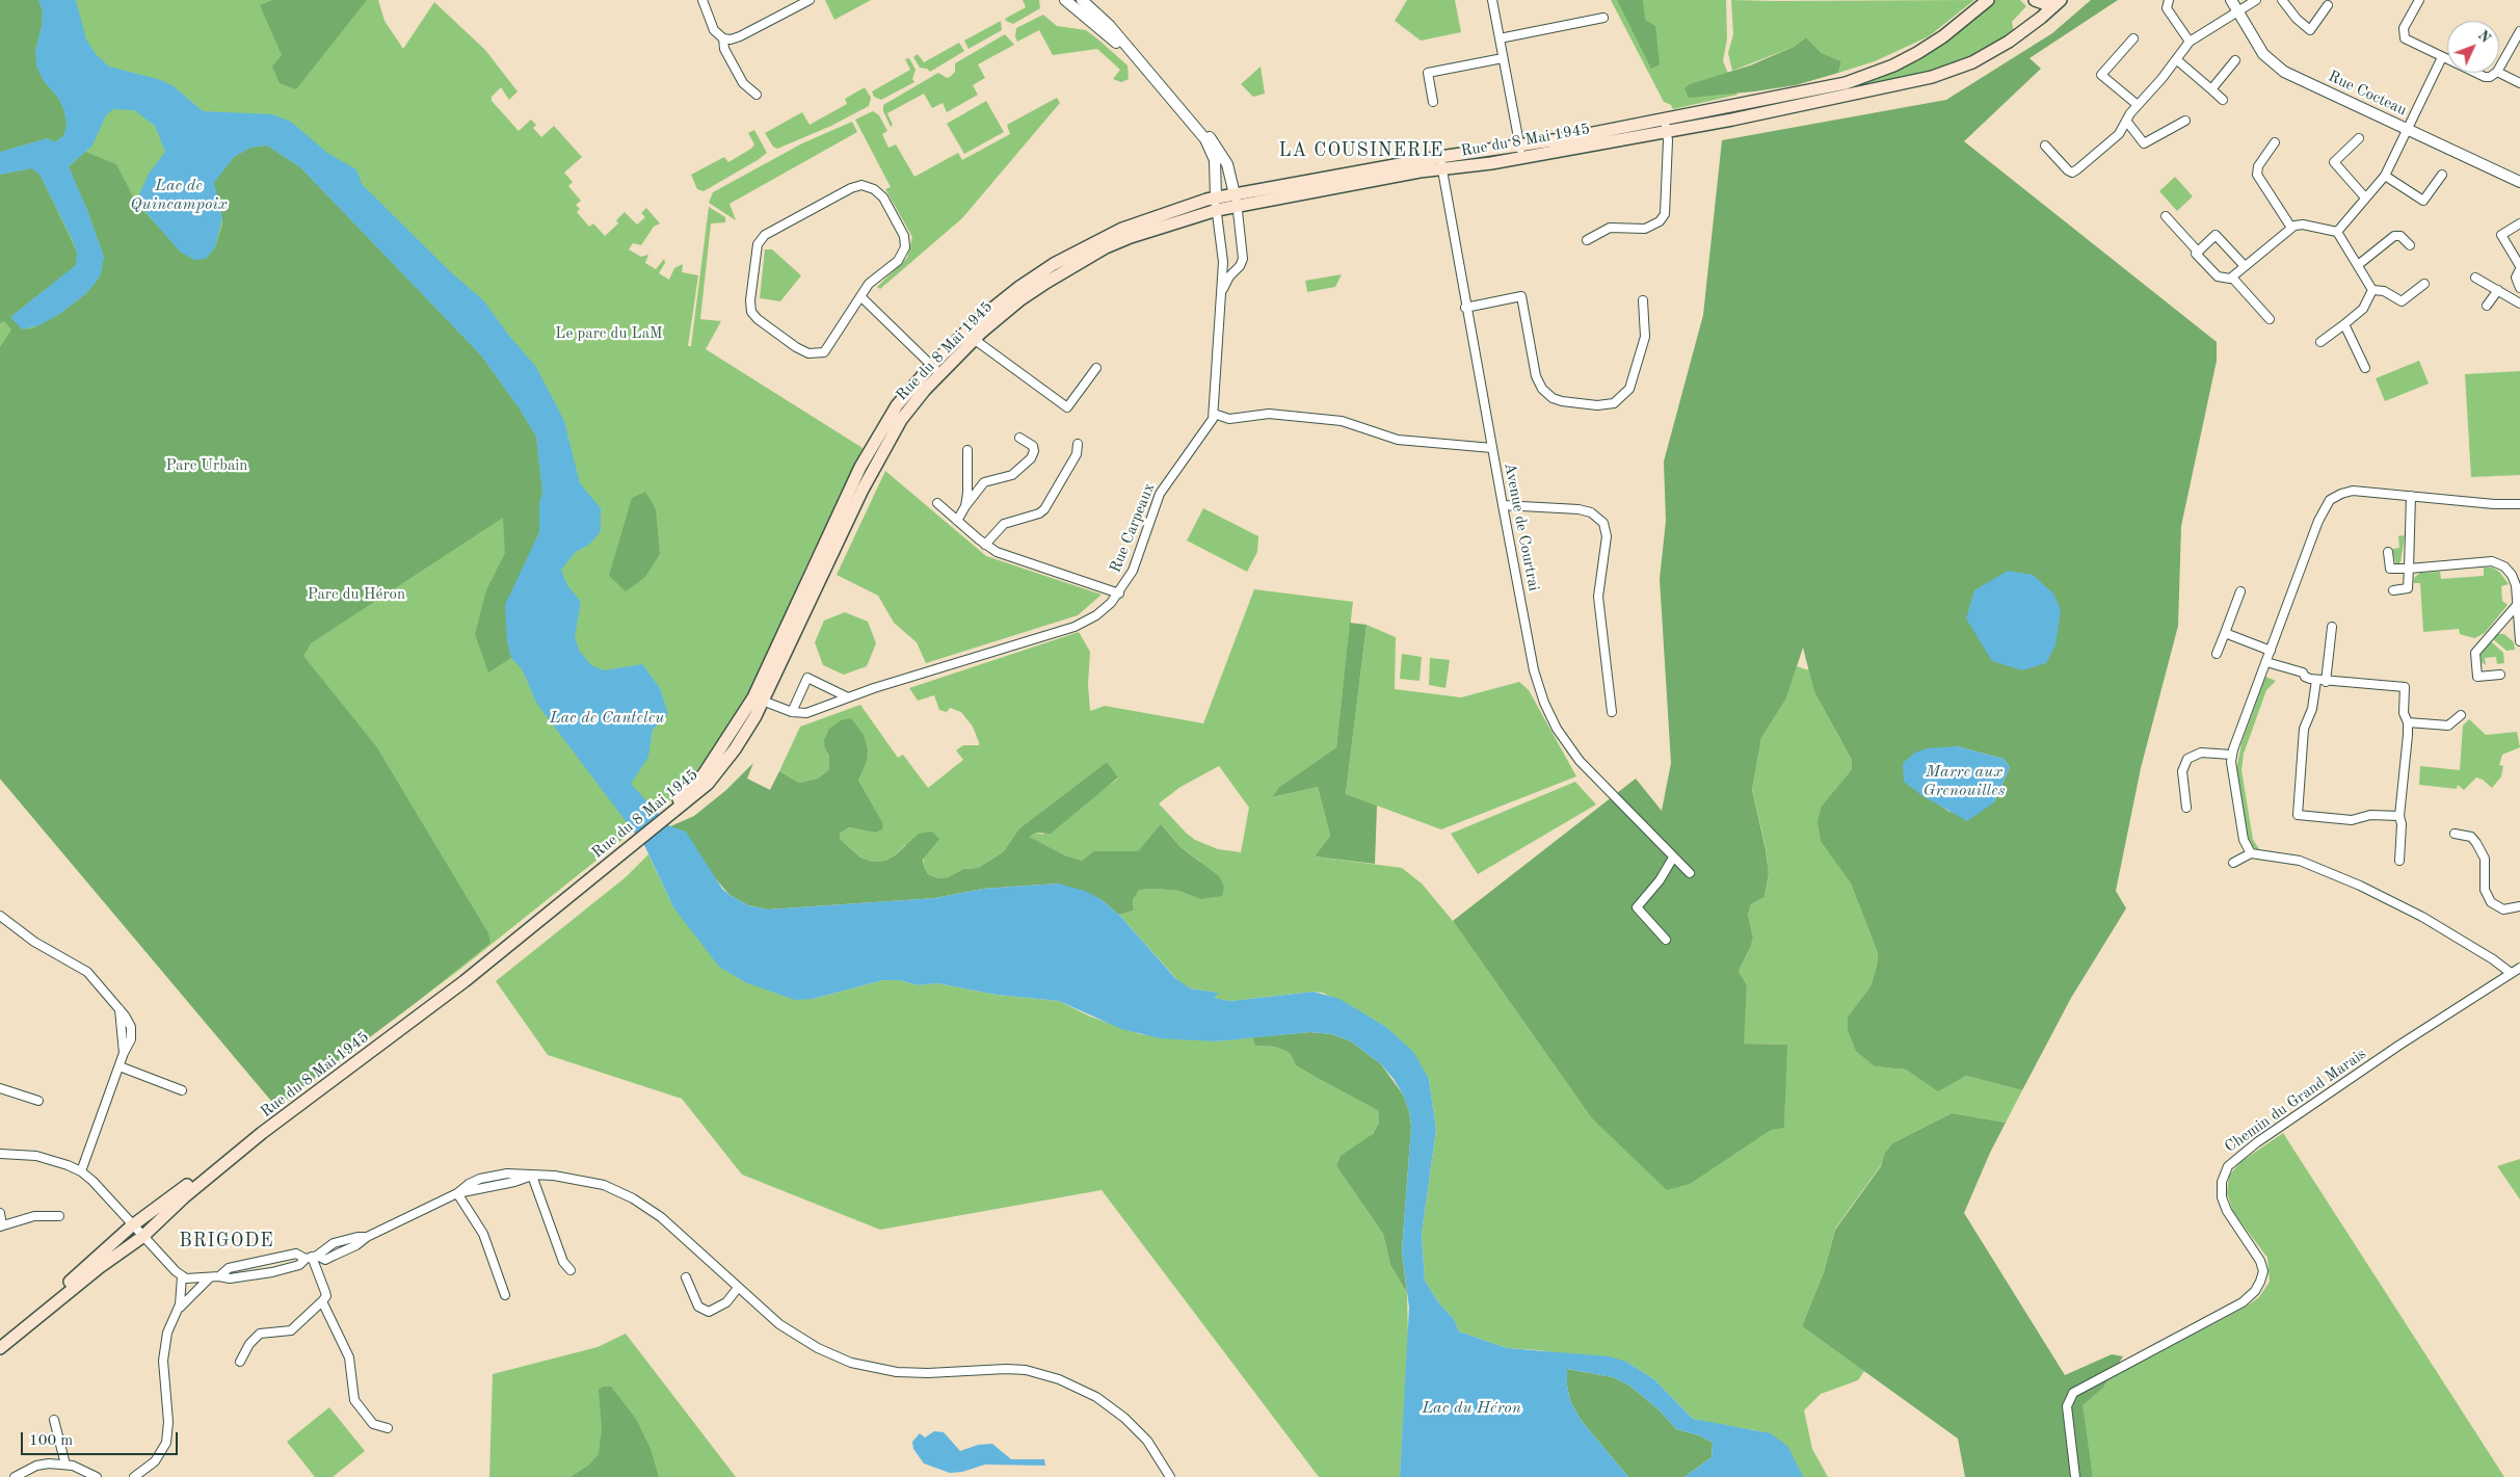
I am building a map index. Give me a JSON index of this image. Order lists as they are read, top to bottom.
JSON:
{
  "streets": {
    "main road": ["Rue du 8 Mai 1945"],
    "street": [
      "Rue Cocteau",
      "Avenue de Courtrai",
      "Rue Carpeaux",
      "Chemin du Grand Marais"
    ]
  },
  "crossings": [
    ["Rue du 8 Mai 1945", "Avenue de Courtrai"],
    ["Rue du 8 Mai 1945", "Rue Carpeaux"]
  ],
  "districts": ["LA COUSINERIE", "BRIGODE"],
  "water": [
    "Lac de Quincampoix",
    "Lac de Canteleu",
    "Marre aux Grenouilles",
    "Lac du Héron"
  ],
  "parks": ["Le parc du LaM", "Parc Urbain", "Parc du Héron"],
  "scale_bar": "100 m",
  "north": "top right"
}
